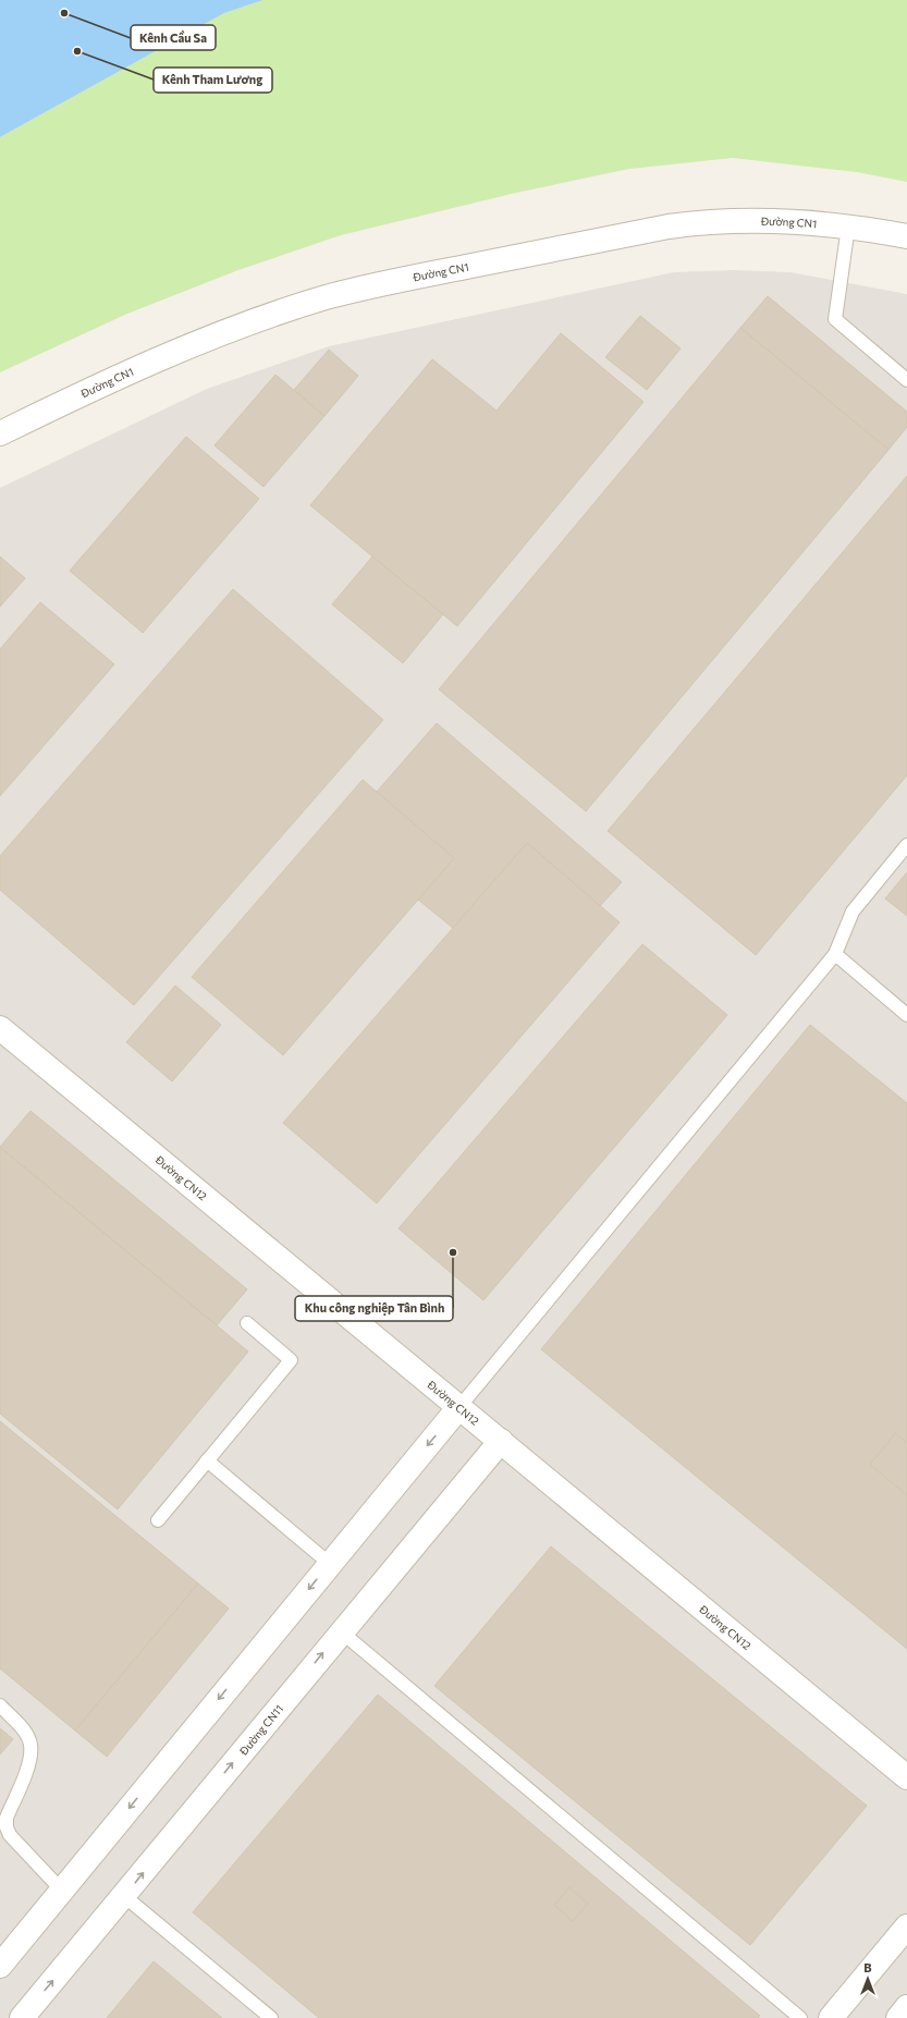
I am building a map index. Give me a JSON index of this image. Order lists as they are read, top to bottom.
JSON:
{
  "streets": {
    "street": ["Đường CN1", "Đường CN12", "Đường CN11"]
  },
  "crossings": [
    ["Đường CN12", "Đường CN11"]
  ],
  "places": ["Kênh Cầu Sa", "Kênh Tham Lương", "Khu công nghiệp Tân Bình"],
  "north": "top"
}
